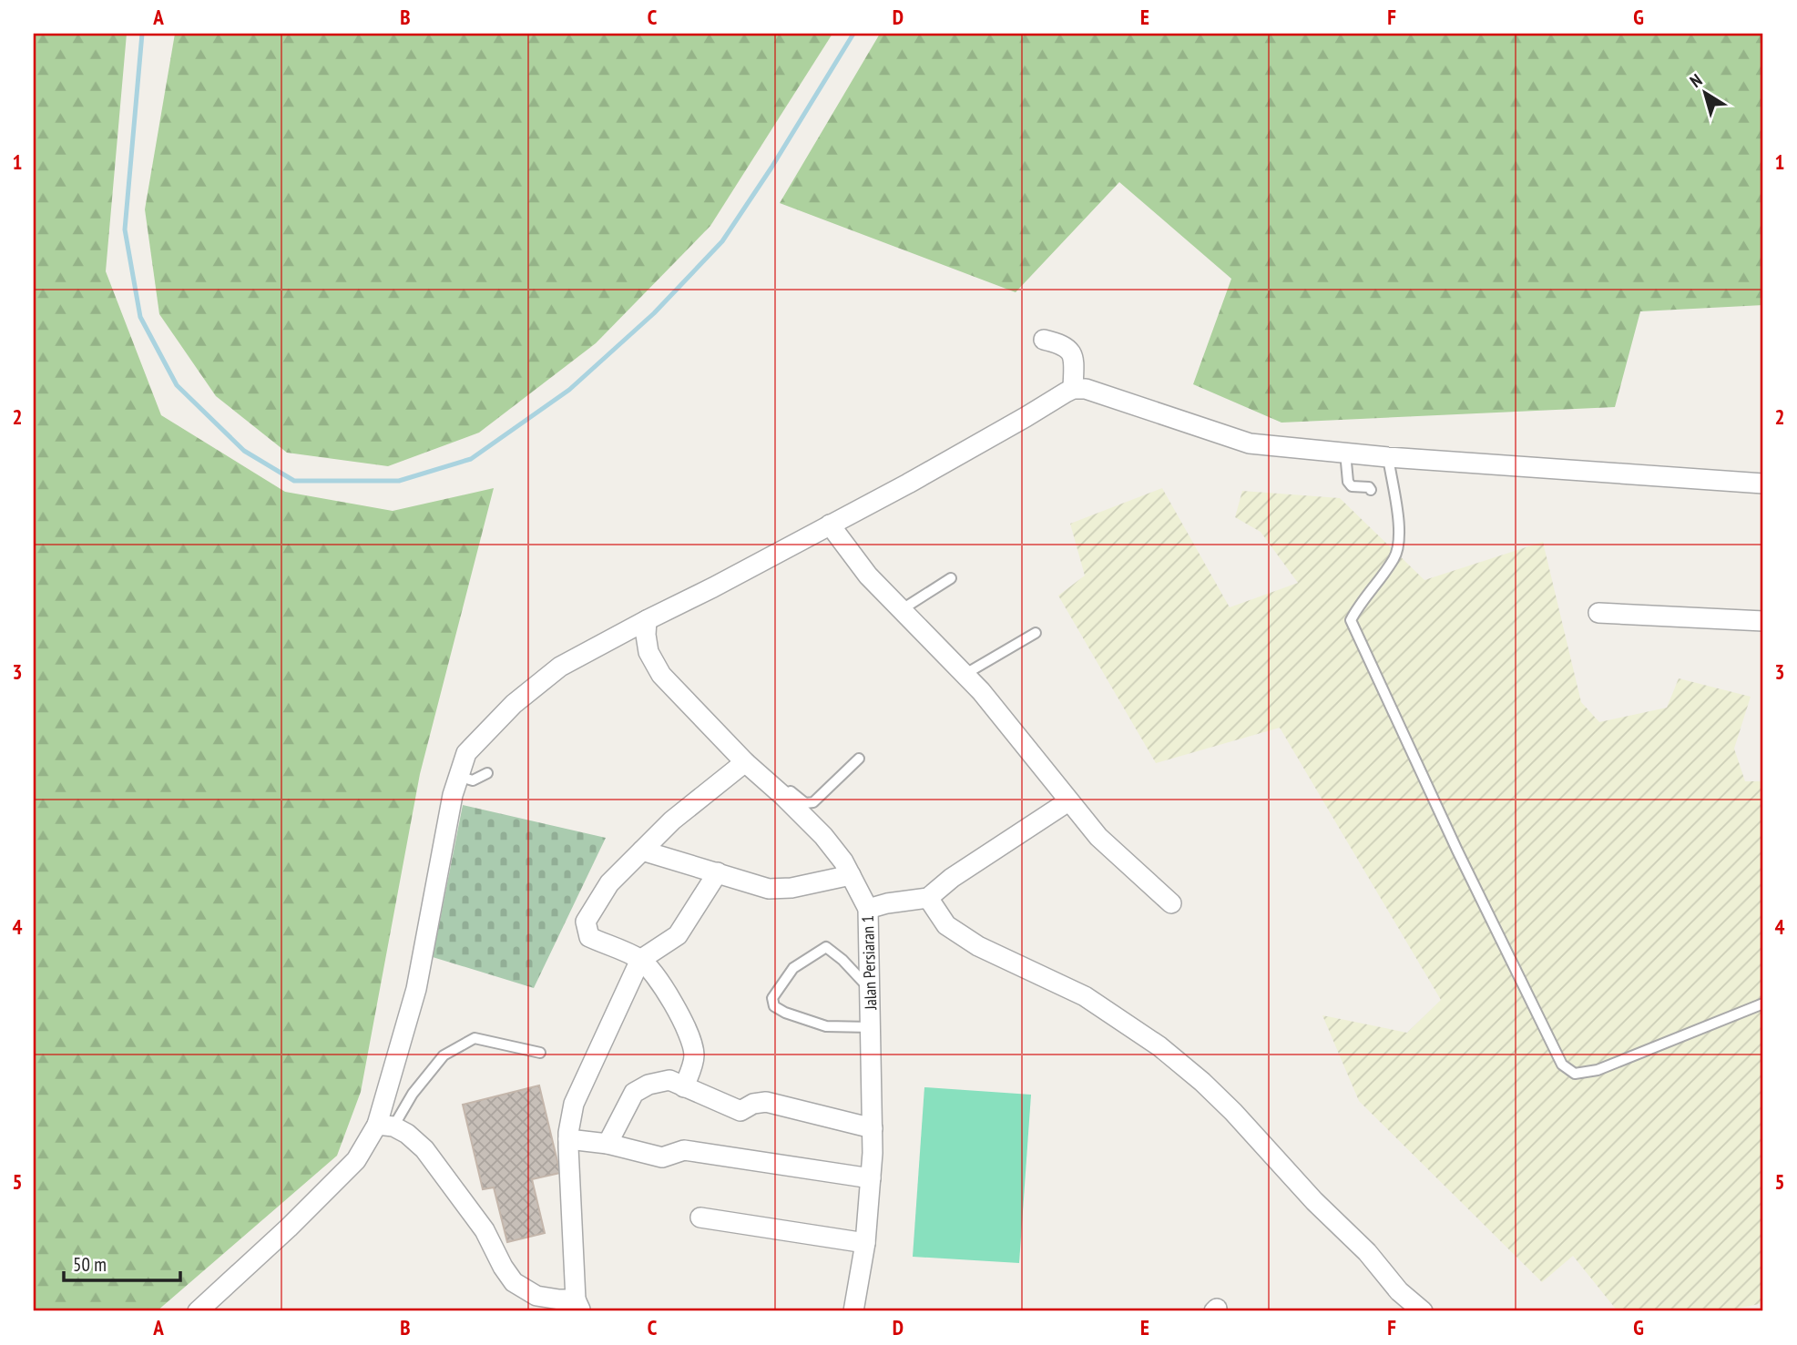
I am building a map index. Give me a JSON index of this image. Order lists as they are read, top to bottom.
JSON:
{
  "streets": {
    "street": ["Jalan Persiaran 1"]
  },
  "scale_bar": "50 m",
  "north": "top left",
  "grid": {
    "columns": [
      "A",
      "B",
      "C",
      "D",
      "E",
      "F",
      "G"
    ],
    "rows": [
      "1",
      "2",
      "3",
      "4",
      "5"
    ]
  }
}
